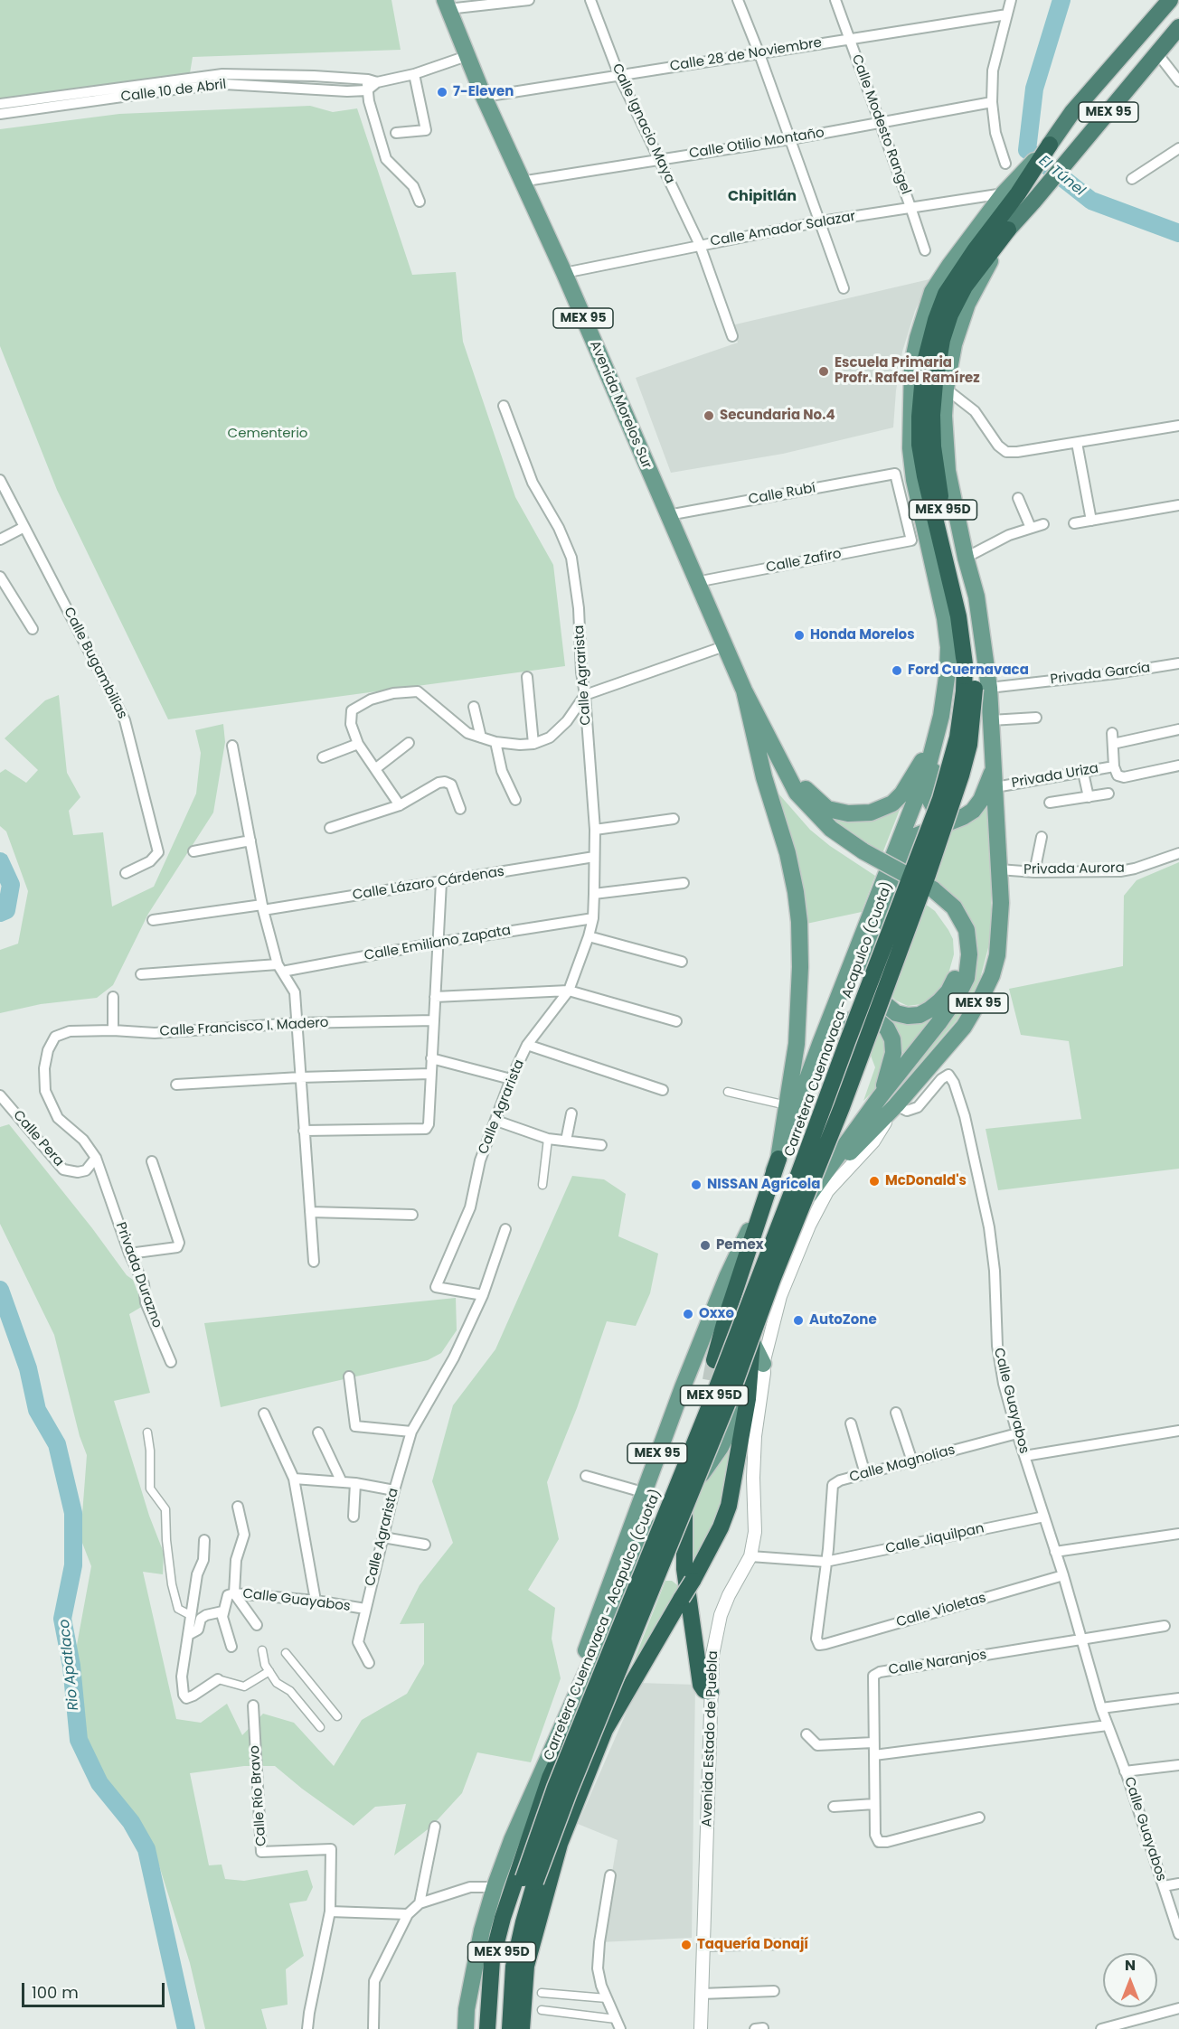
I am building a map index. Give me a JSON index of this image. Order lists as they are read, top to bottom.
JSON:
{
  "streets": {
    "highway": ["MEX 95", "MEX 95D", "Carretera Cuernavaca - Acapulco (Cuota)"],
    "main road": ["Avenida Morelos Sur"],
    "street": [
      "Calle 28 de Noviembre",
      "Calle 10 de Abril",
      "Calle Ignacio Maya",
      "Calle Modesto Rangel",
      "Calle Otilio Montaño",
      "Calle Amador Salazar",
      "Calle Rubí",
      "Calle Zafiro",
      "Calle Bugambilias",
      "Privada García",
      "Calle Agrarista",
      "Privada Uriza",
      "Privada Aurora",
      "Calle Lázaro Cárdenas",
      "Calle Emiliano Zapata",
      "Calle Francisco I. Madero",
      "Calle Pera",
      "Privada Durazno",
      "Calle Guayabos",
      "Calle Magnolias",
      "Calle Jiquilpan",
      "Calle Violetas",
      "Calle Naranjos",
      "Avenida Estado de Puebla",
      "Calle Río Bravo"
    ]
  },
  "crossings": [
    ["Calle 28 de Noviembre", "Calle Ignacio Maya"],
    ["Calle 28 de Noviembre", "Calle Modesto Rangel"],
    ["Calle 28 de Noviembre", "Avenida Morelos Sur"],
    ["Calle 10 de Abril", "Avenida Morelos Sur"],
    ["MEX 95", "Calle Amador Salazar"],
    ["MEX 95", "Avenida Morelos Sur"],
    ["MEX 95", "Privada García"],
    ["MEX 95", "Privada Uriza"],
    ["MEX 95", "Privada Aurora"],
    ["MEX 95", "Carretera Cuernavaca - Acapulco (Cuota)"],
    ["MEX 95", "Calle Guayabos"],
    ["MEX 95", "Avenida Estado de Puebla"],
    ["Calle Ignacio Maya", "Calle Otilio Montaño"],
    ["Calle Ignacio Maya", "Calle Amador Salazar"],
    ["Calle Modesto Rangel", "Calle Otilio Montaño"],
    ["Calle Modesto Rangel", "Calle Amador Salazar"],
    ["Calle Otilio Montaño", "Avenida Morelos Sur"],
    ["Calle Amador Salazar", "Avenida Morelos Sur"],
    ["Calle Amador Salazar", "Carretera Cuernavaca - Acapulco (Cuota)"],
    ["Avenida Morelos Sur", "Calle Rubí"],
    ["Avenida Morelos Sur", "Calle Zafiro"],
    ["Calle Rubí", "Calle Zafiro"],
    ["Calle Agrarista", "Calle Lázaro Cárdenas"],
    ["Calle Agrarista", "Calle Emiliano Zapata"],
    ["Calle Agrarista", "Calle Guayabos"],
    ["Calle Francisco I. Madero", "Calle Pera"],
    ["Calle Francisco I. Madero", "Privada Durazno"],
    ["Calle Pera", "Privada Durazno"],
    ["Calle Guayabos", "Calle Magnolias"],
    ["Calle Guayabos", "Calle Jiquilpan"],
    ["Calle Guayabos", "Calle Violetas"],
    ["Calle Guayabos", "Calle Naranjos"],
    ["Calle Guayabos", "Avenida Estado de Puebla"],
    ["Calle Magnolias", "Calle Jiquilpan"],
    ["Calle Magnolias", "Calle Violetas"],
    ["Calle Jiquilpan", "Calle Violetas"],
    ["Calle Jiquilpan", "Avenida Estado de Puebla"]
  ],
  "districts": ["Chipitlán"],
  "water": ["El Túnel", "Rio Apatlaco"],
  "parks": ["Cementerio"],
  "places": [
    "7-Eleven",
    "Escuela Primaria Profr. Rafael Ramírez",
    "Secundaria No.4",
    "Honda Morelos",
    "Ford Cuernavaca",
    "McDonald's",
    "NISSAN Agrícola",
    "Pemex",
    "Oxxo",
    "AutoZone",
    "Taquería Donají"
  ],
  "scale_bar": "100 m",
  "north": "top"
}
